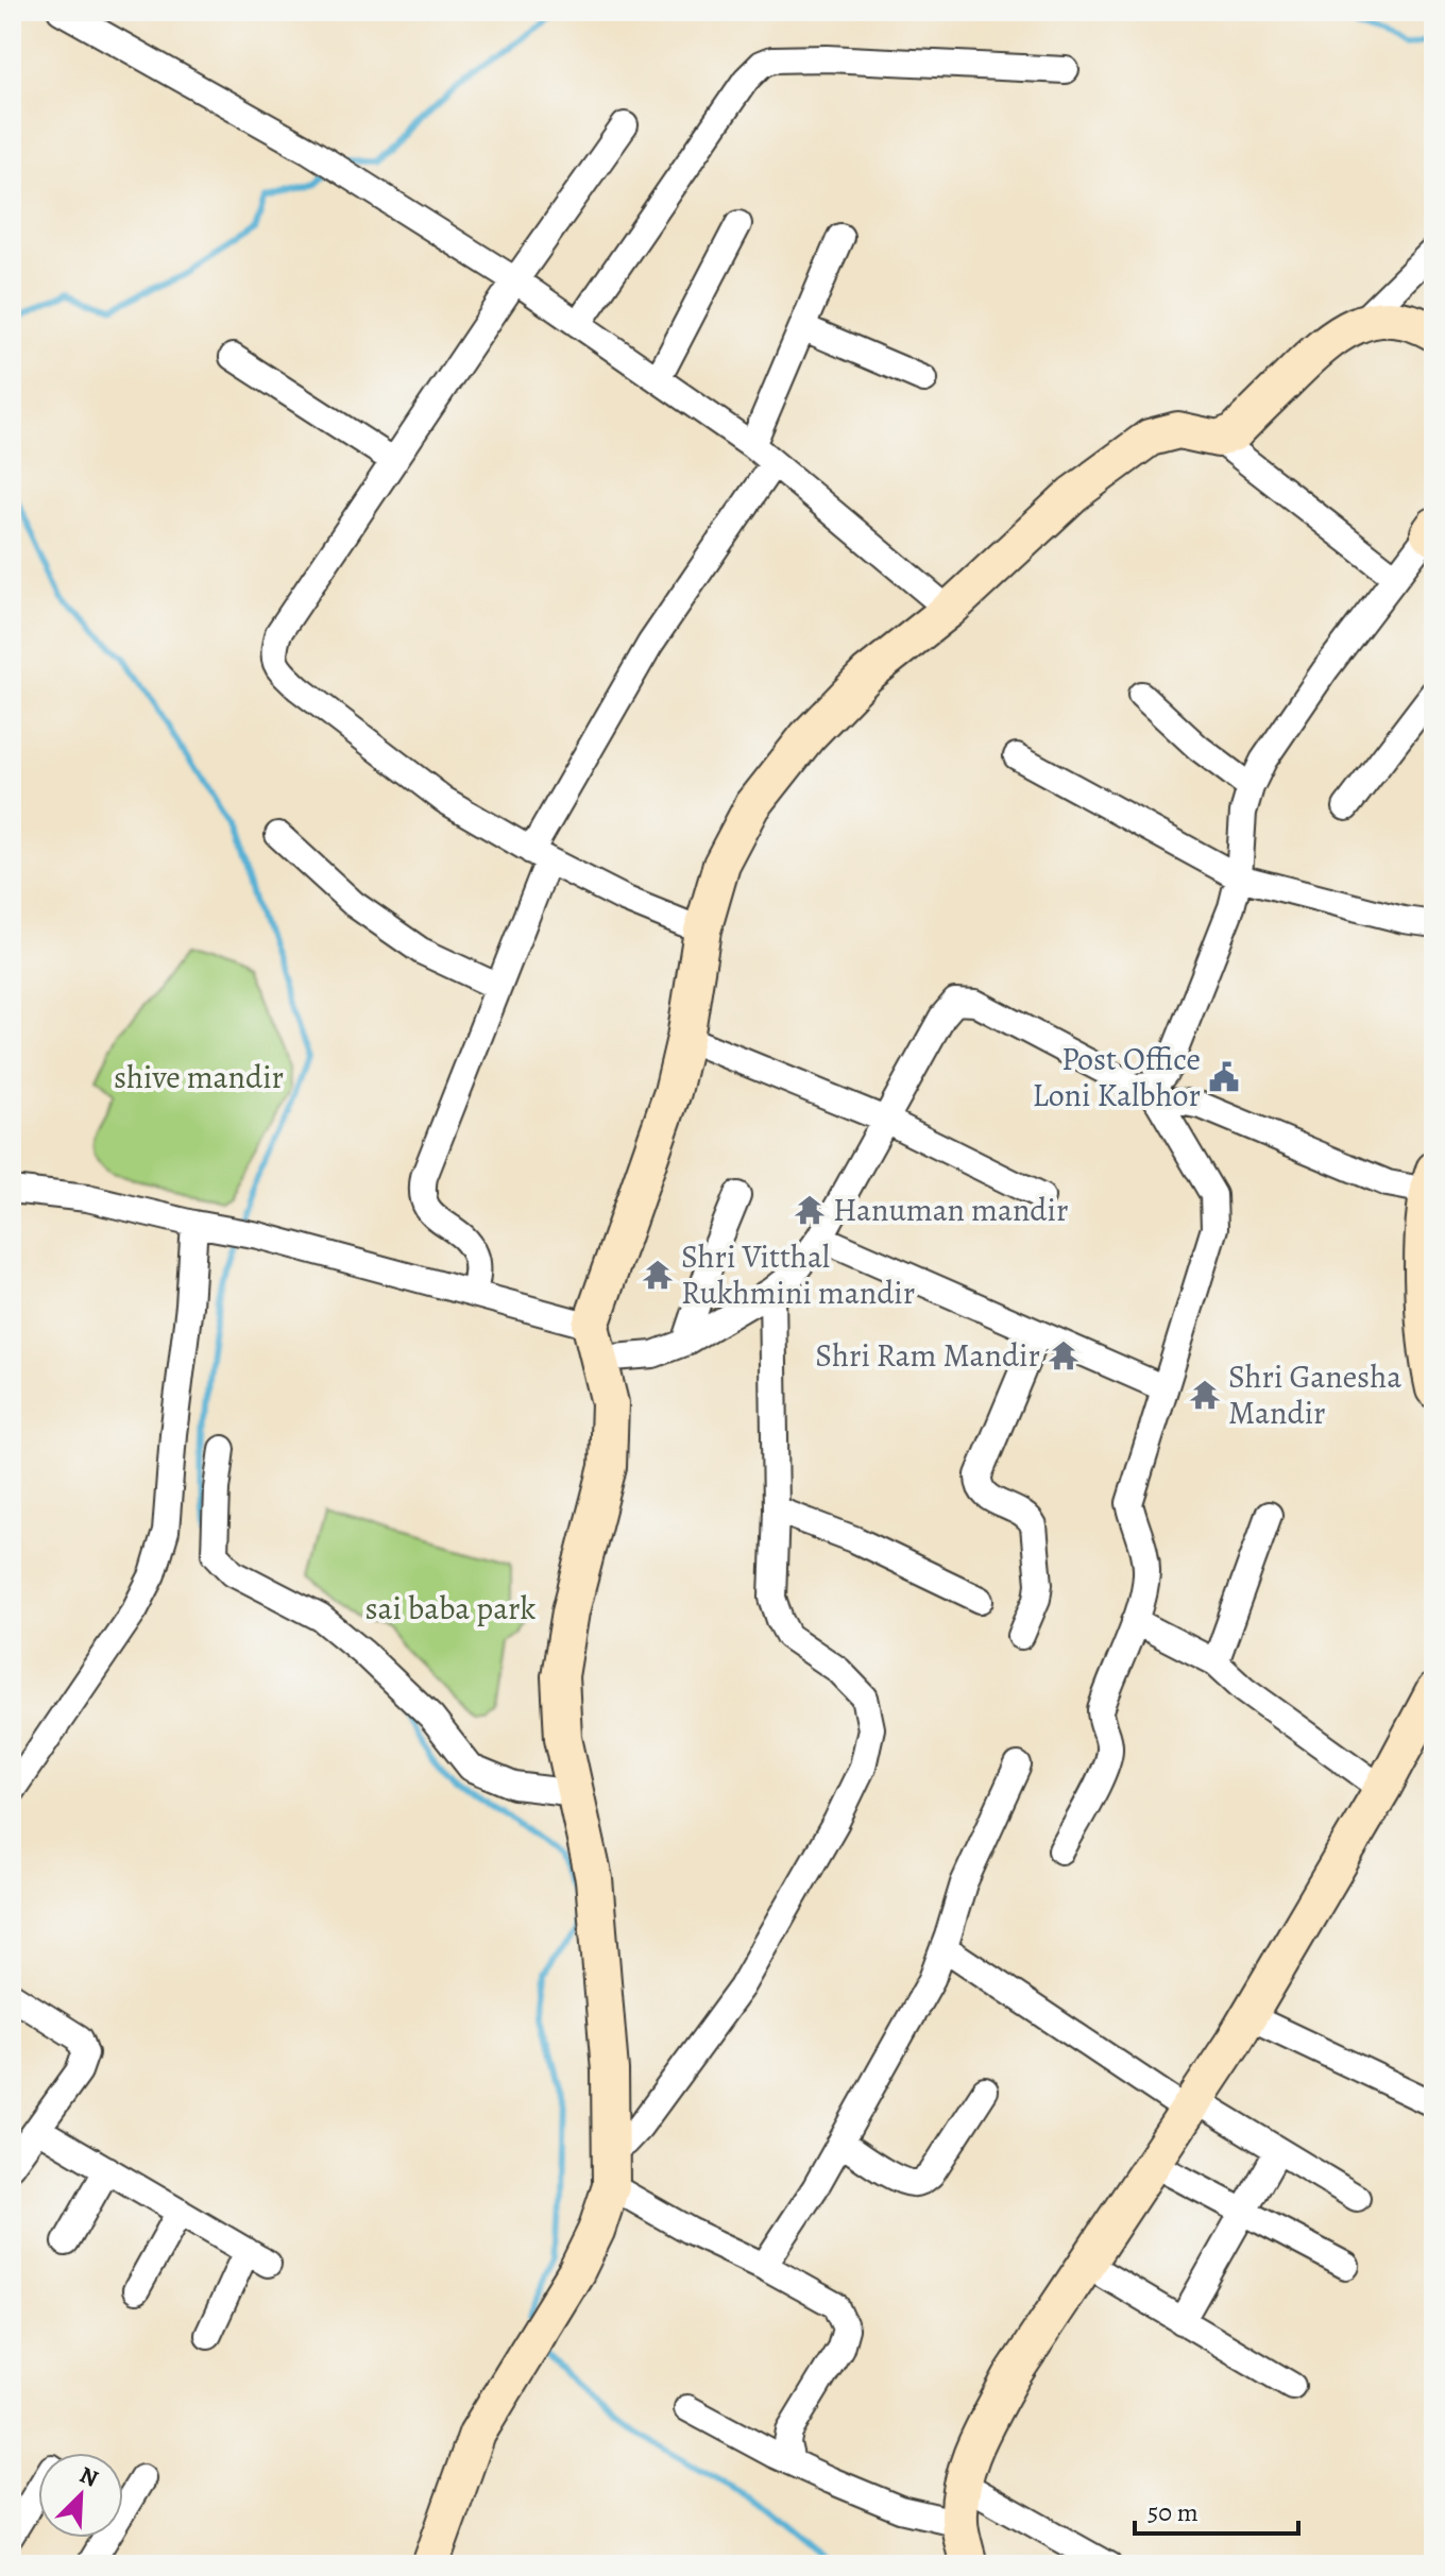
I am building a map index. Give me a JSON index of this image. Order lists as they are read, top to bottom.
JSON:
{
  "parks": ["shive mandir", "sai baba park"],
  "places": {
    "public building": ["Post Office Loni Kalbhor"],
    "temple": [
      "Hanuman mandir",
      "Shri Vitthal Rukhmini mandir",
      "Shri Ram Mandir",
      "Shri Ganesha Mandir"
    ]
  },
  "scale_bar": "50 m",
  "north": "top right"
}
